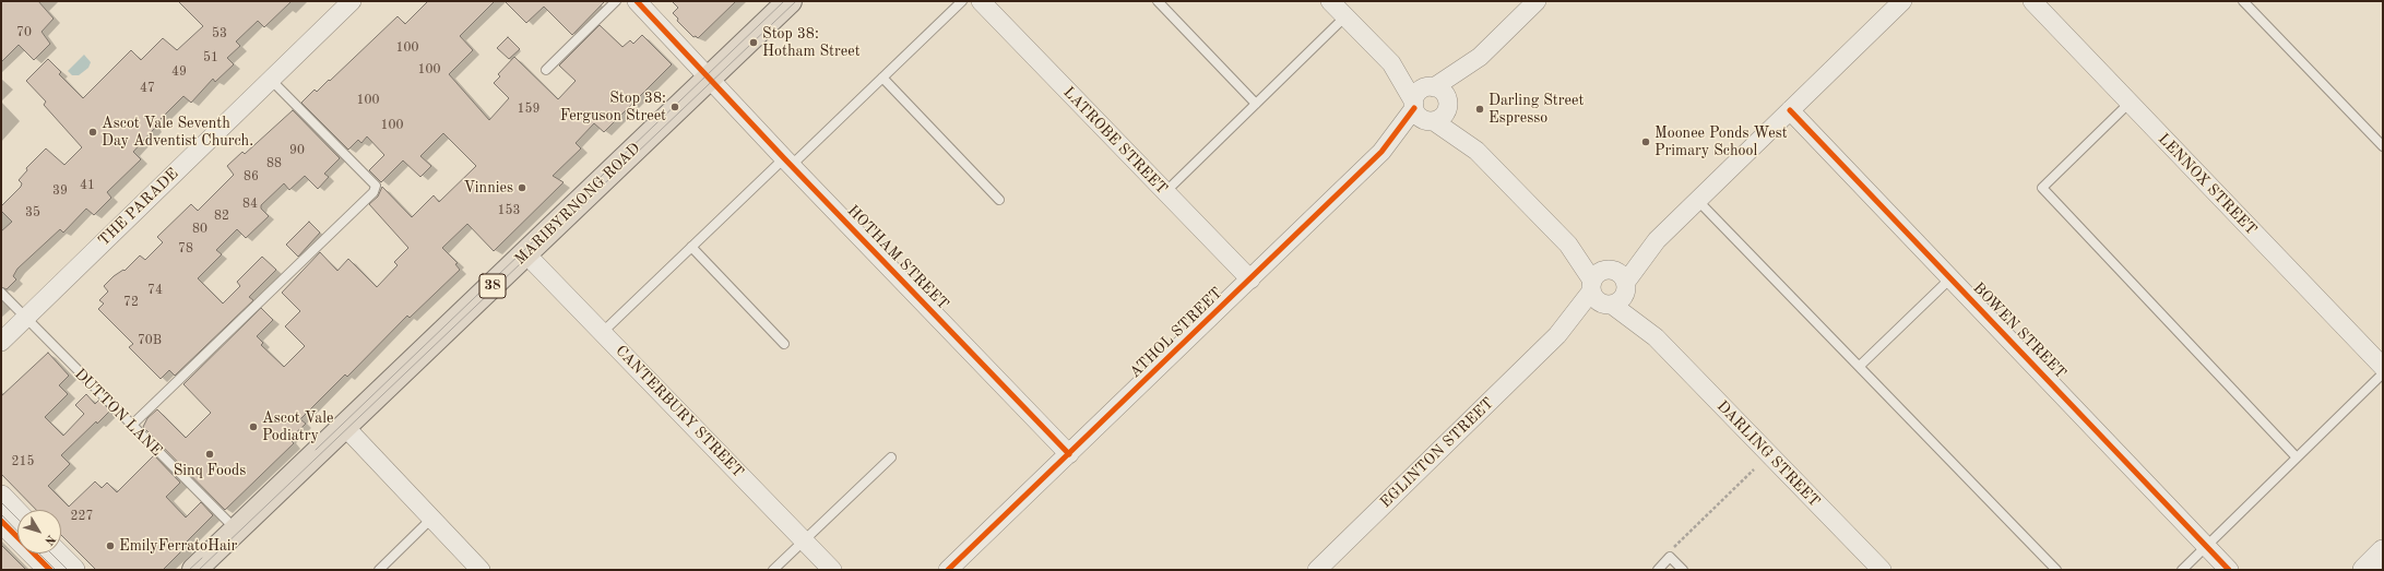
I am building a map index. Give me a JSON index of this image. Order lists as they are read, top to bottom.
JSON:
{
  "streets": {
    "main road": ["MARIBYRNONG ROAD", "38"],
    "street": [
      "LATROBE STREET",
      "LENNOX STREET",
      "THE PARADE",
      "HOTHAM STREET",
      "BOWEN STREET",
      "ATHOL STREET",
      "CANTERBURY STREET",
      "EGLINTON STREET",
      "DARLING STREET"
    ],
    "lane": ["DUTTON LANE"]
  },
  "crossings": [
    ["LATROBE STREET", "ATHOL STREET"],
    ["MARIBYRNONG ROAD", "HOTHAM STREET"],
    ["MARIBYRNONG ROAD", "CANTERBURY STREET"],
    ["MARIBYRNONG ROAD", "DUTTON LANE"],
    ["THE PARADE", "DUTTON LANE"],
    ["HOTHAM STREET", "ATHOL STREET"],
    ["BOWEN STREET", "EGLINTON STREET"],
    ["EGLINTON STREET", "DARLING STREET"]
  ],
  "places": [
    "Stop 38: Hotham Street",
    "Stop 38: Ferguson Street",
    "Darling Street Espresso",
    "Ascot Vale Seventh Day Adventist Church.",
    "Moonee Ponds West Primary School",
    "Vinnies",
    "Ascot Vale Podiatry",
    "Sinq Foods",
    "EmilyFerratoHair"
  ],
  "house_numbers": [
    "70",
    "53",
    "100",
    "51",
    "100",
    "49",
    "47",
    "100",
    "159",
    "100",
    "90",
    "88",
    "86",
    "41",
    "39",
    "84",
    "153",
    "35",
    "82",
    "80",
    "78",
    "74",
    "72",
    "70B",
    "215",
    "227"
  ],
  "north": "bottom right"
}
